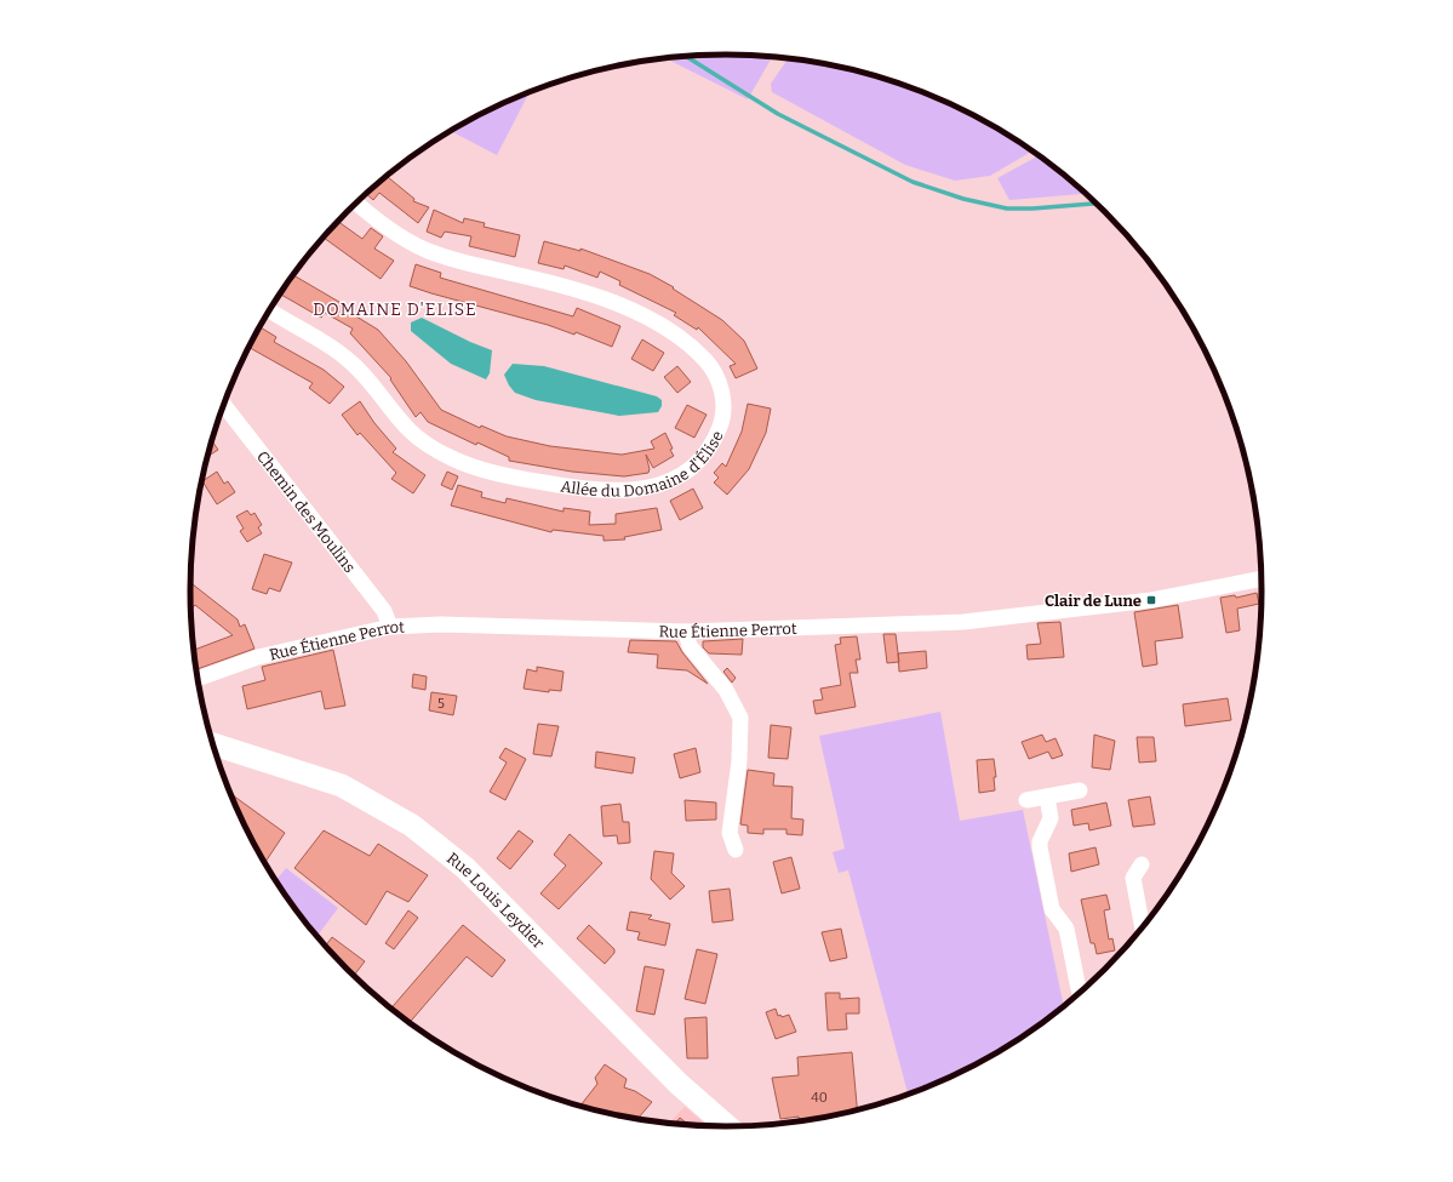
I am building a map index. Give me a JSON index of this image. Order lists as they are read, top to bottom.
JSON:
{
  "streets": {
    "street": [
      "Allée du Domaine d'Élise",
      "Chemin des Moulins",
      "Rue Étienne Perrot",
      "Rue Louis Leydier"
    ]
  },
  "crossings": [
    ["Chemin des Moulins", "Rue Étienne Perrot"]
  ],
  "districts": ["DOMAINE D'ELISE"],
  "places": {
    "transit": ["Clair de Lune"]
  },
  "house_numbers": ["5", "40"]
}
